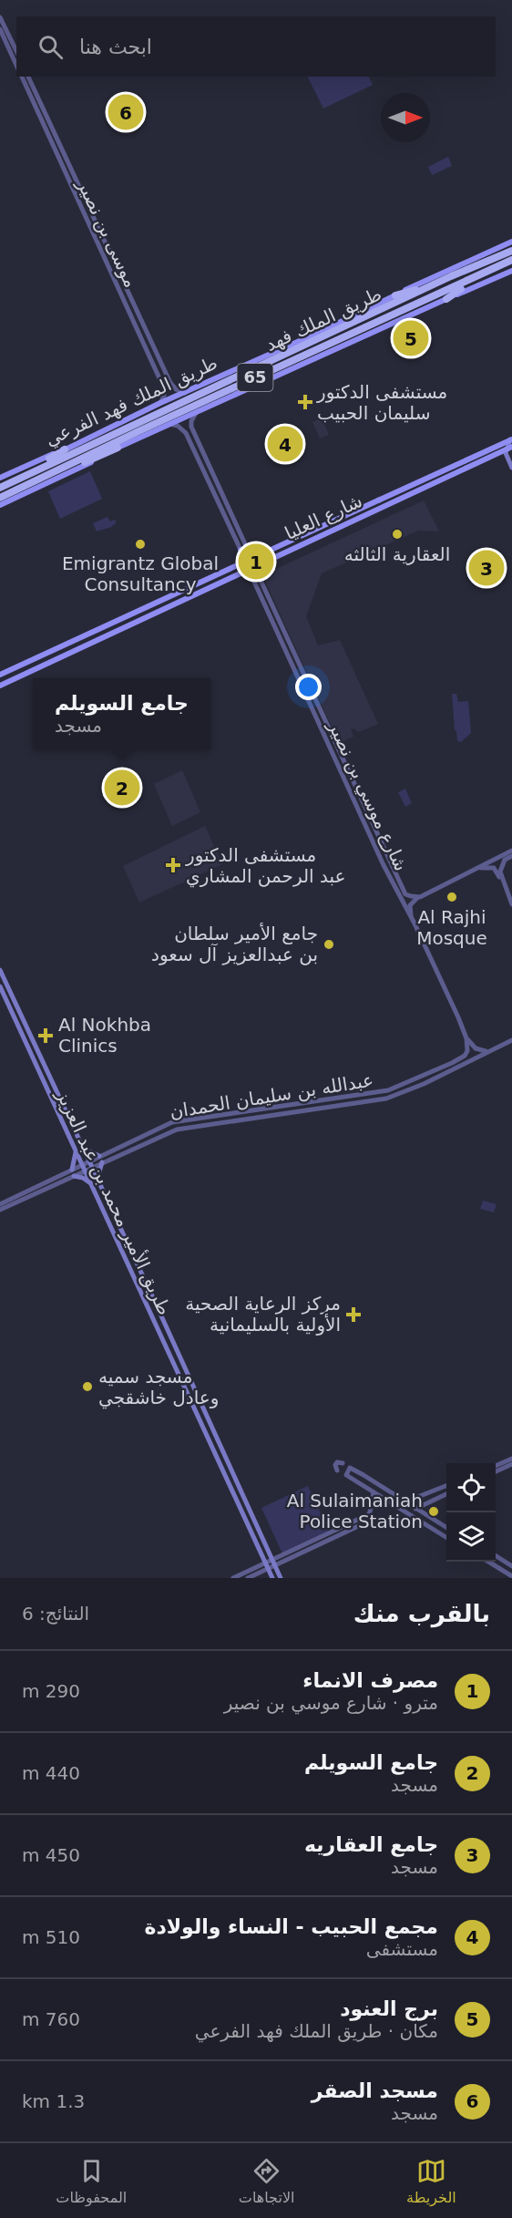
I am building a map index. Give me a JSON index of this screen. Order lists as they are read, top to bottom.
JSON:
{
  "streets": {
    "highway": ["طريق الملك فهد", "65"],
    "main road": ["طريق الملك فهد الفرعي", "شارع العليا", "طريق الأمير محمد بن عبد العزيز"],
    "street": ["موسى بن نصير", "شارع موسي بن نصير", "عبدالله بن سليمان الحمدان"]
  },
  "crossings": [
    ["شارع العليا", "شارع موسي بن نصير"],
    ["شارع موسي بن نصير", "عبدالله بن سليمان الحمدان"],
    ["عبدالله بن سليمان الحمدان", "طريق الأمير محمد بن عبد العزيز"]
  ],
  "places": {
    "health": [
      "مستشفى الدكتور سليمان الحبيب",
      "مستشفى الدكتور عبد الرحمن المشاري",
      "Al Nokhba Clinics",
      "مركز الرعاية الصحية الأولية بالسليمانية"
    ],
    "other": [
      "العقارية الثالثه",
      "Emigrantz Global Consultancy",
      "Al Rajhi Mosque",
      "جامع الأمير سلطان بن عبدالعزيز آل سعود",
      "مسجد سميه وعادل خاشقجي",
      "Al Sulaimaniah Police Station"
    ]
  },
  "north": "right",
  "page": {
    "search": "ابحث هنا",
    "pins": [
      "6",
      "5",
      "4",
      "1",
      "3",
      "2"
    ],
    "popup": ["جامع السويلم", "مسجد"],
    "heading": ["بالقرب منك", "النتائج: 6"],
    "list": [
      {
        "mark": "1",
        "name": "مصرف الانماء",
        "note": "مترو · شارع موسي بن نصير",
        "value": "290 m"
      },
      {
        "mark": "2",
        "name": "جامع السويلم",
        "note": "مسجد",
        "value": "440 m"
      },
      {
        "mark": "3",
        "name": "جامع العقاريه",
        "note": "مسجد",
        "value": "450 m"
      },
      {
        "mark": "4",
        "name": "مجمع الحبيب - النساء والولادة",
        "note": "مستشفى",
        "value": "510 m"
      },
      {
        "mark": "5",
        "name": "برج العنود",
        "note": "مكان · طريق الملك فهد الفرعي",
        "value": "760 m"
      },
      {
        "mark": "6",
        "name": "مسجد الصقر",
        "note": "مسجد",
        "value": "1.3 km"
      }
    ],
    "nav": ["الخريطة", "الاتجاهات", "المحفوظات"]
  }
}
